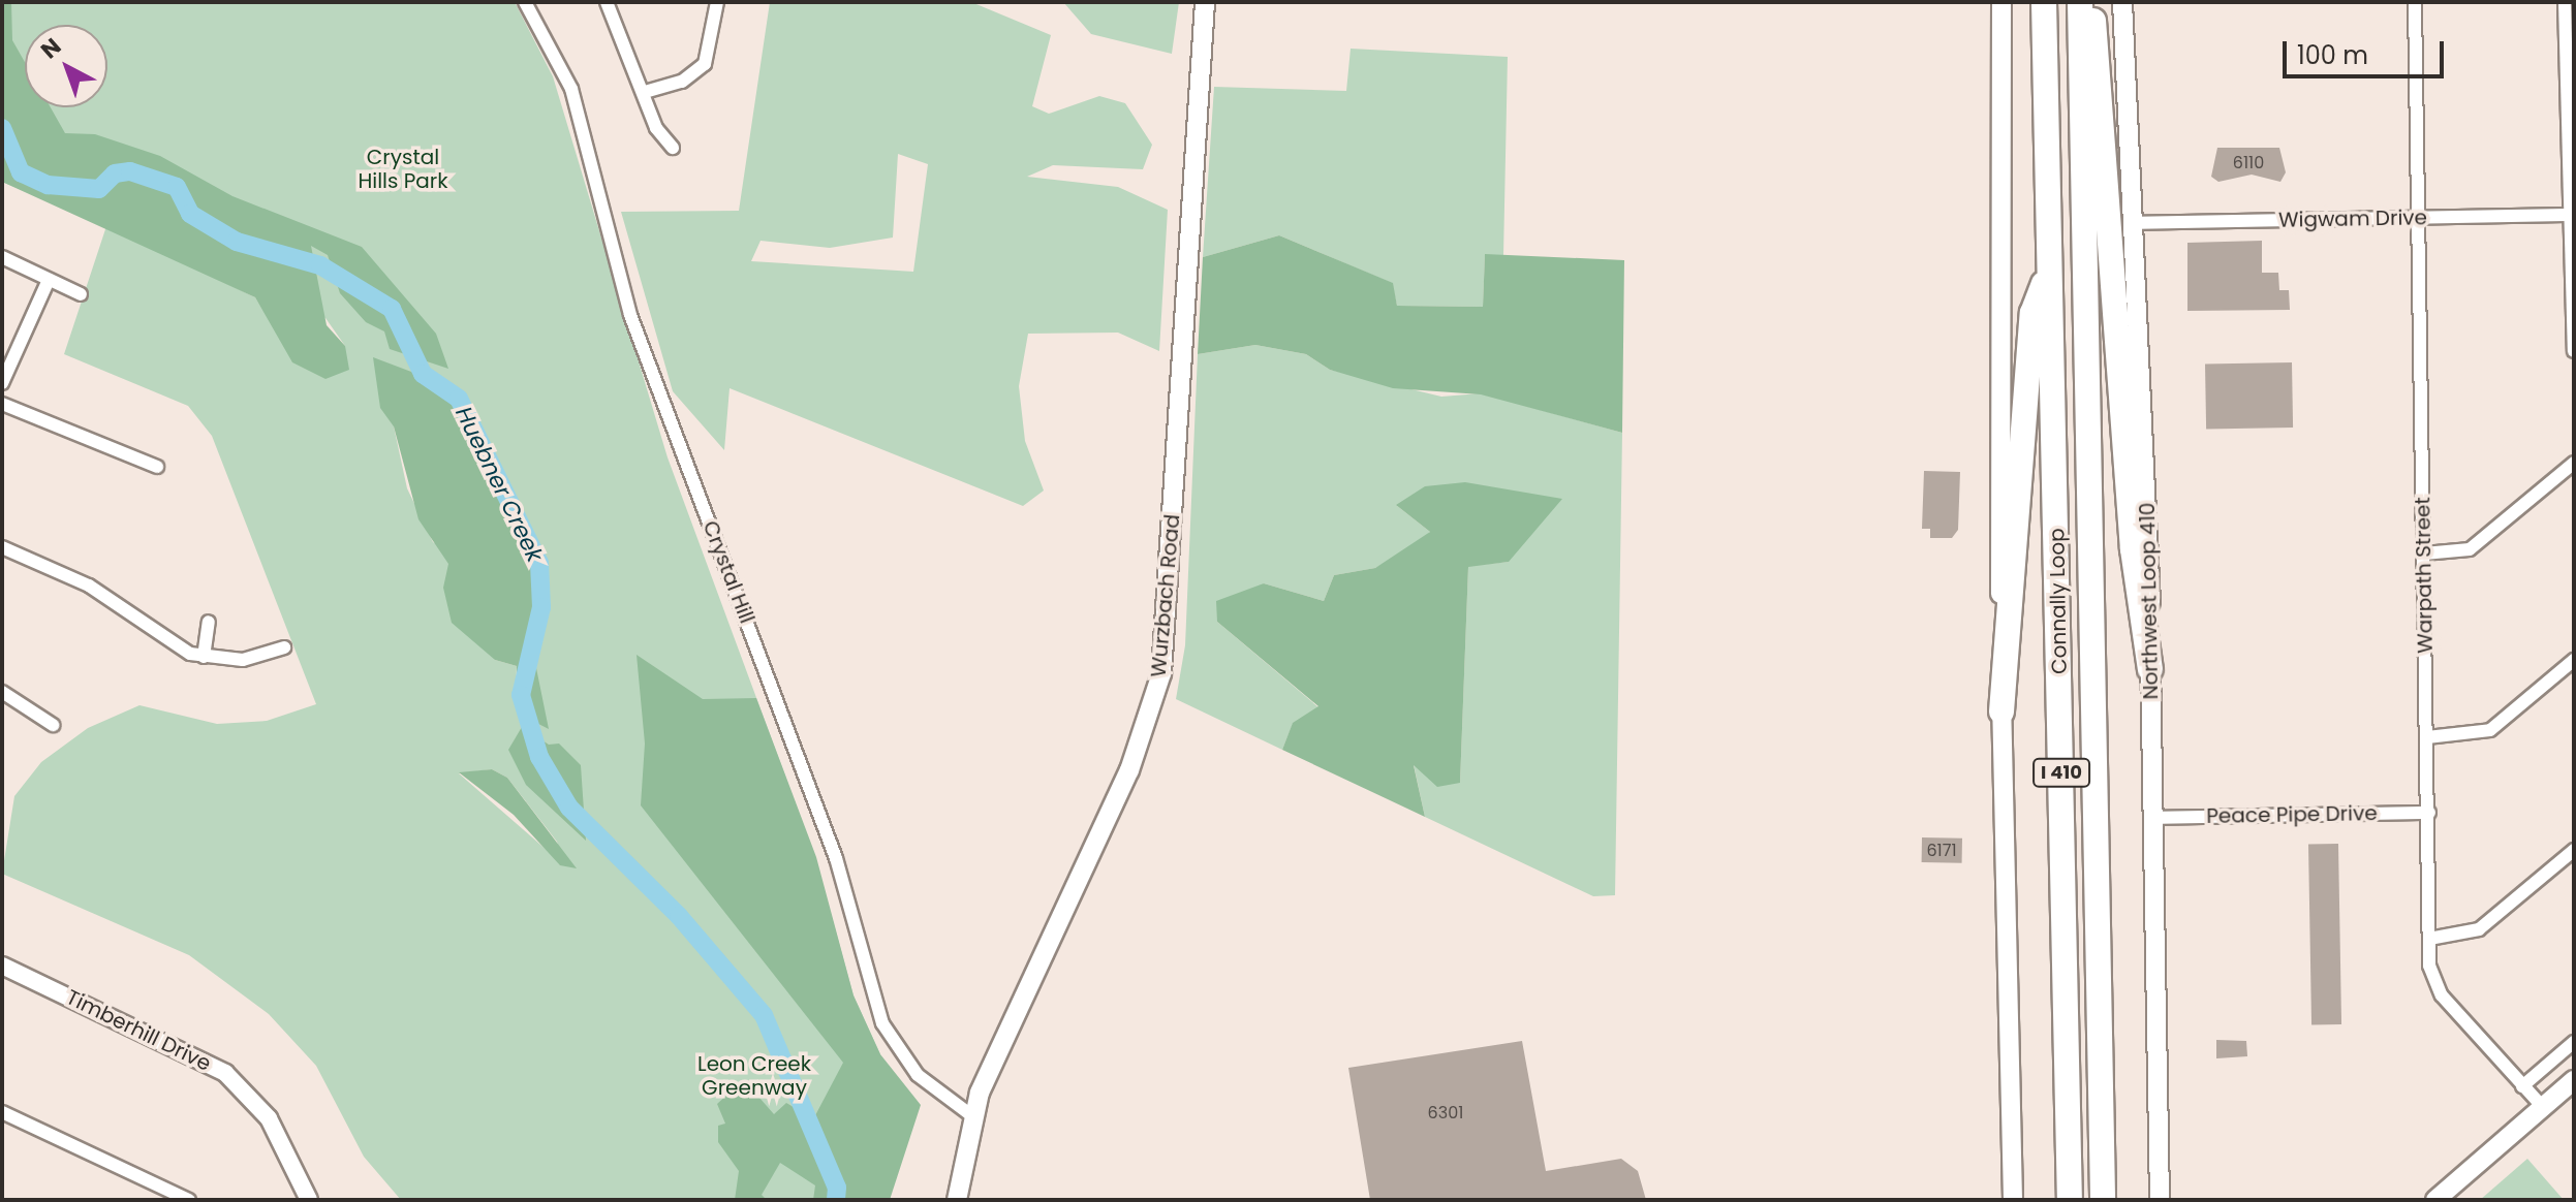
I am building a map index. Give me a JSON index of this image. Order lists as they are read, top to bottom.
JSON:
{
  "streets": {
    "highway": ["Connally Loop", "I 410"],
    "main road": ["Wurzbach Road", "Northwest Loop 410"],
    "street": [
      "Wigwam Drive",
      "Crystal Hill",
      "Warpath Street",
      "Peace Pipe Drive",
      "Timberhill Drive"
    ]
  },
  "crossings": [
    ["Wigwam Drive", "Warpath Street"],
    ["Wigwam Drive", "Northwest Loop 410"],
    ["Crystal Hill", "Wurzbach Road"],
    ["Warpath Street", "Peace Pipe Drive"],
    ["Northwest Loop 410", "Peace Pipe Drive"]
  ],
  "water": ["Huebner Creek"],
  "parks": ["Crystal Hills Park", "Leon Creek Greenway"],
  "house_numbers": ["6110", "6171", "6301"],
  "scale_bar": "100 m",
  "north": "top left"
}
